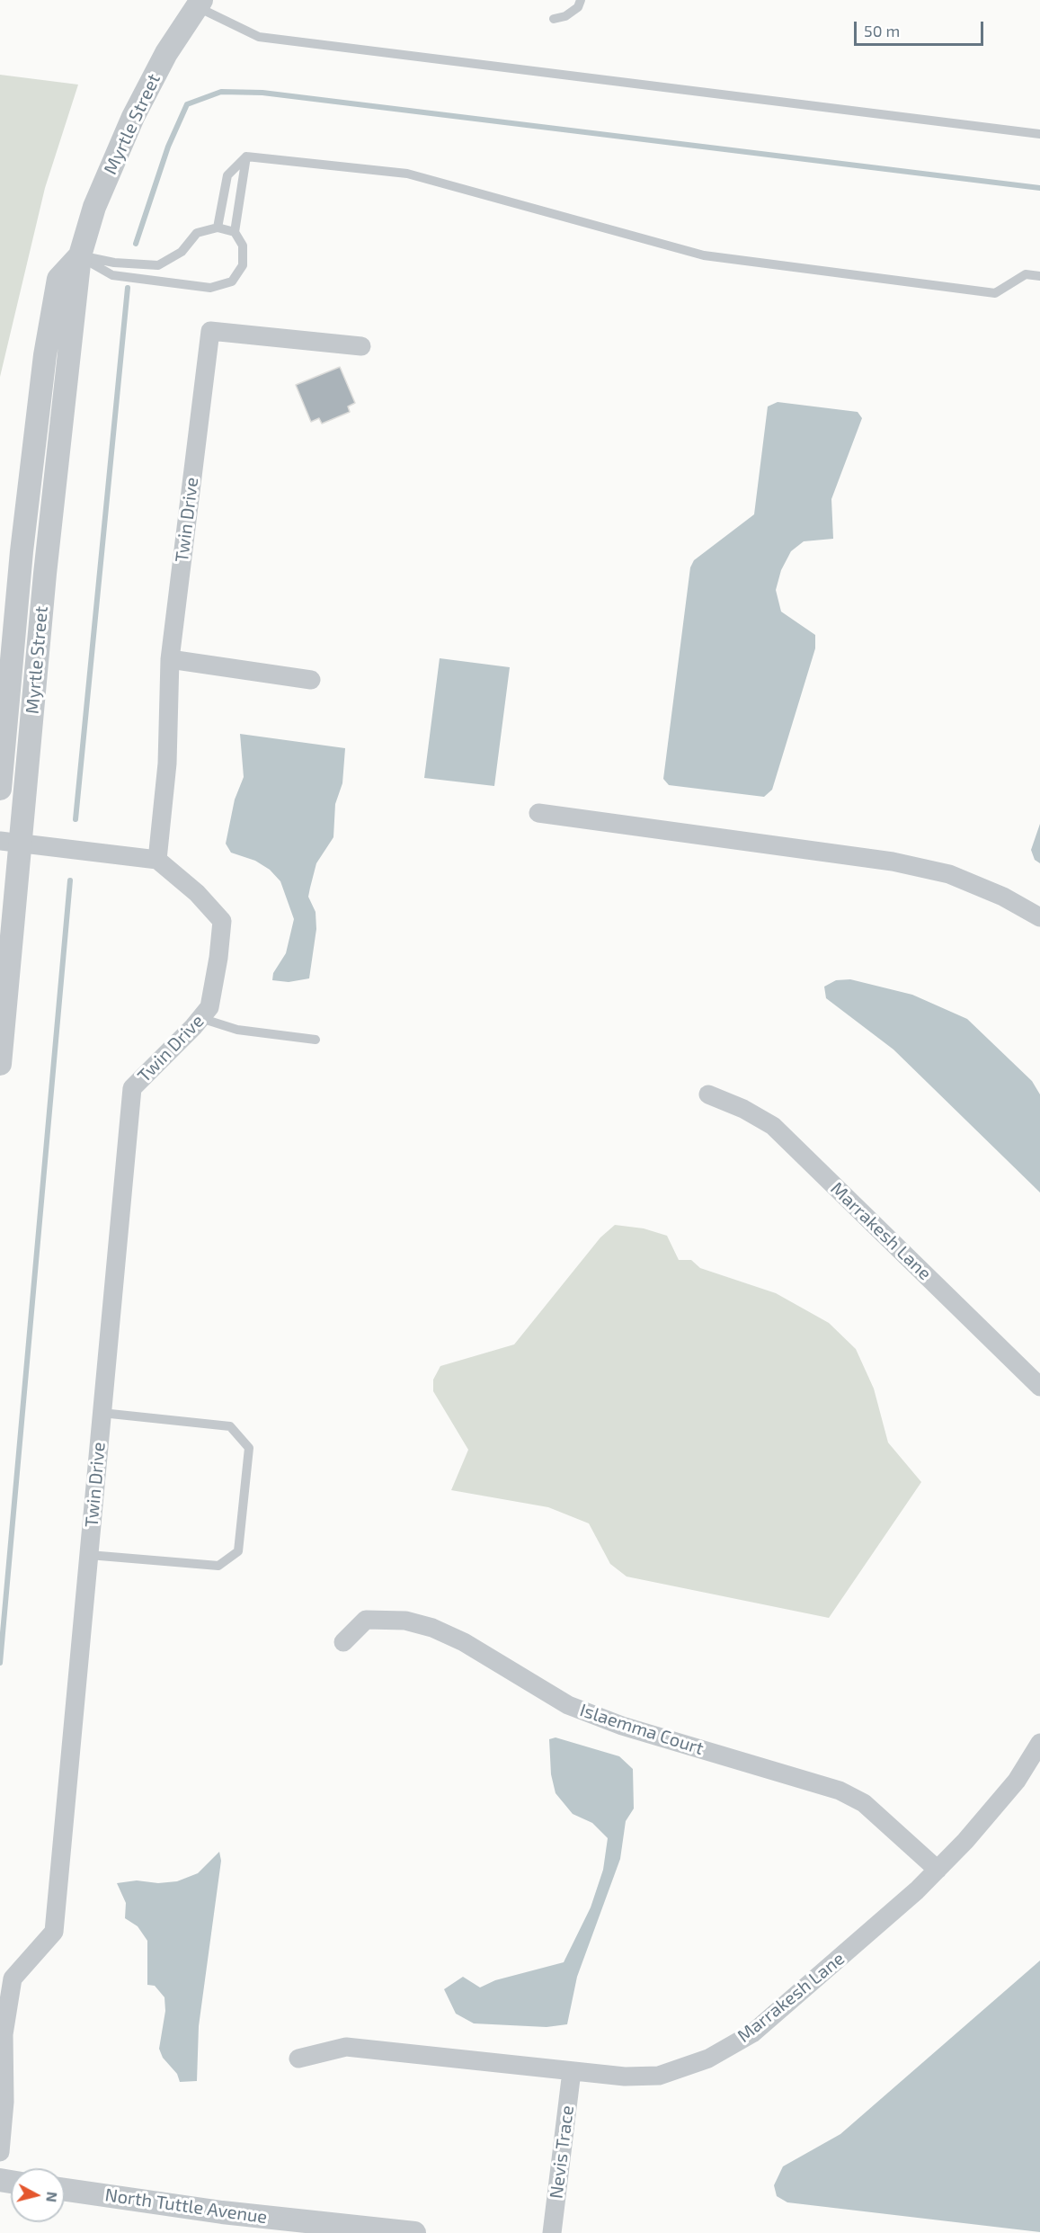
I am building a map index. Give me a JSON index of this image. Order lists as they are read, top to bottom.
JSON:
{
  "streets": {
    "street": [
      "Myrtle Street",
      "Twin Drive",
      "Marrakesh Lane",
      "Islaemma Court",
      "Nevis Trace",
      "North Tuttle Avenue"
    ]
  },
  "crossings": [
    ["Marrakesh Lane", "Islaemma Court"],
    ["Marrakesh Lane", "Nevis Trace"]
  ],
  "scale_bar": "50 m",
  "north": "right"
}
